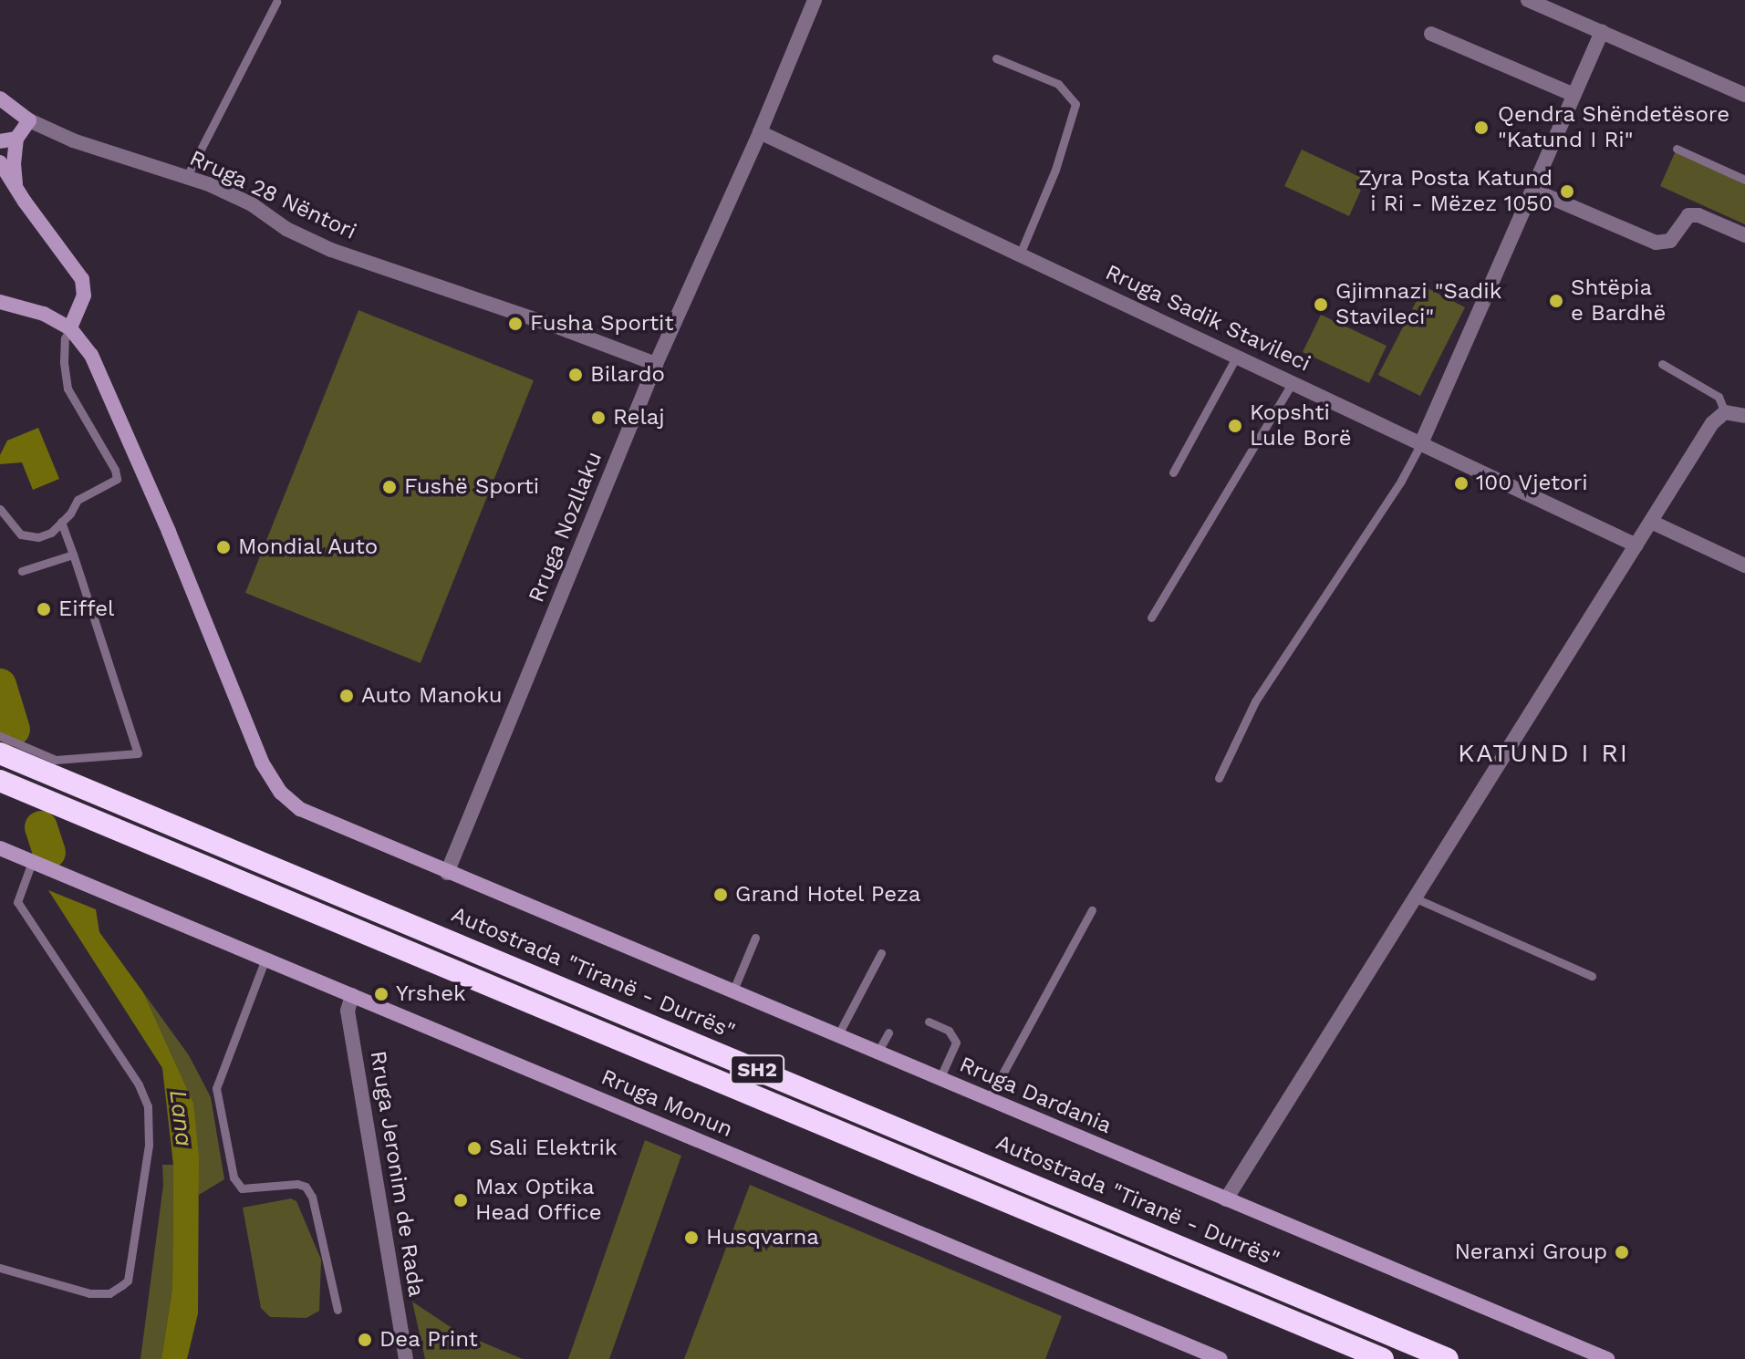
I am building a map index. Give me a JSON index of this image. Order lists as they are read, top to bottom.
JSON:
{
  "streets": {
    "highway": ["Autostrada \"Tiranë - Durrës\"", "SH2"],
    "main road": ["Rruga 28 Nëntori", "Rruga Dardania", "Rruga Monun"],
    "street": ["Rruga Sadik Stavileci", "Rruga Nozllaku", "Rruga Jeronim de Rada"]
  },
  "crossings": [
    ["Rruga 28 Nëntori", "Rruga Nozllaku"],
    ["Rruga Sadik Stavileci", "Rruga Nozllaku"],
    ["Rruga Nozllaku", "Rruga Dardania"],
    ["Rruga Monun", "Rruga Jeronim de Rada"]
  ],
  "districts": ["KATUND I RI"],
  "water": ["Lana"],
  "places": [
    "Qendra Shëndetësore \"Katund I Ri\"",
    "Zyra Posta Katund i Ri - Mëzez 1050",
    "Shtëpia e Bardhë",
    "Gjimnazi \"Sadik Stavileci\"",
    "Fusha Sportit",
    "Bilardo",
    "Relaj",
    "Kopshti Lule Borë",
    "100 Vjetori",
    "Fushë Sporti",
    "Mondial Auto",
    "Eiffel",
    "Auto Manoku",
    "Grand Hotel Peza",
    "Yrshek",
    "Sali Elektrik",
    "Max Optika Head Office",
    "Husqvarna",
    "Neranxi Group",
    "Dea Print"
  ]
}
